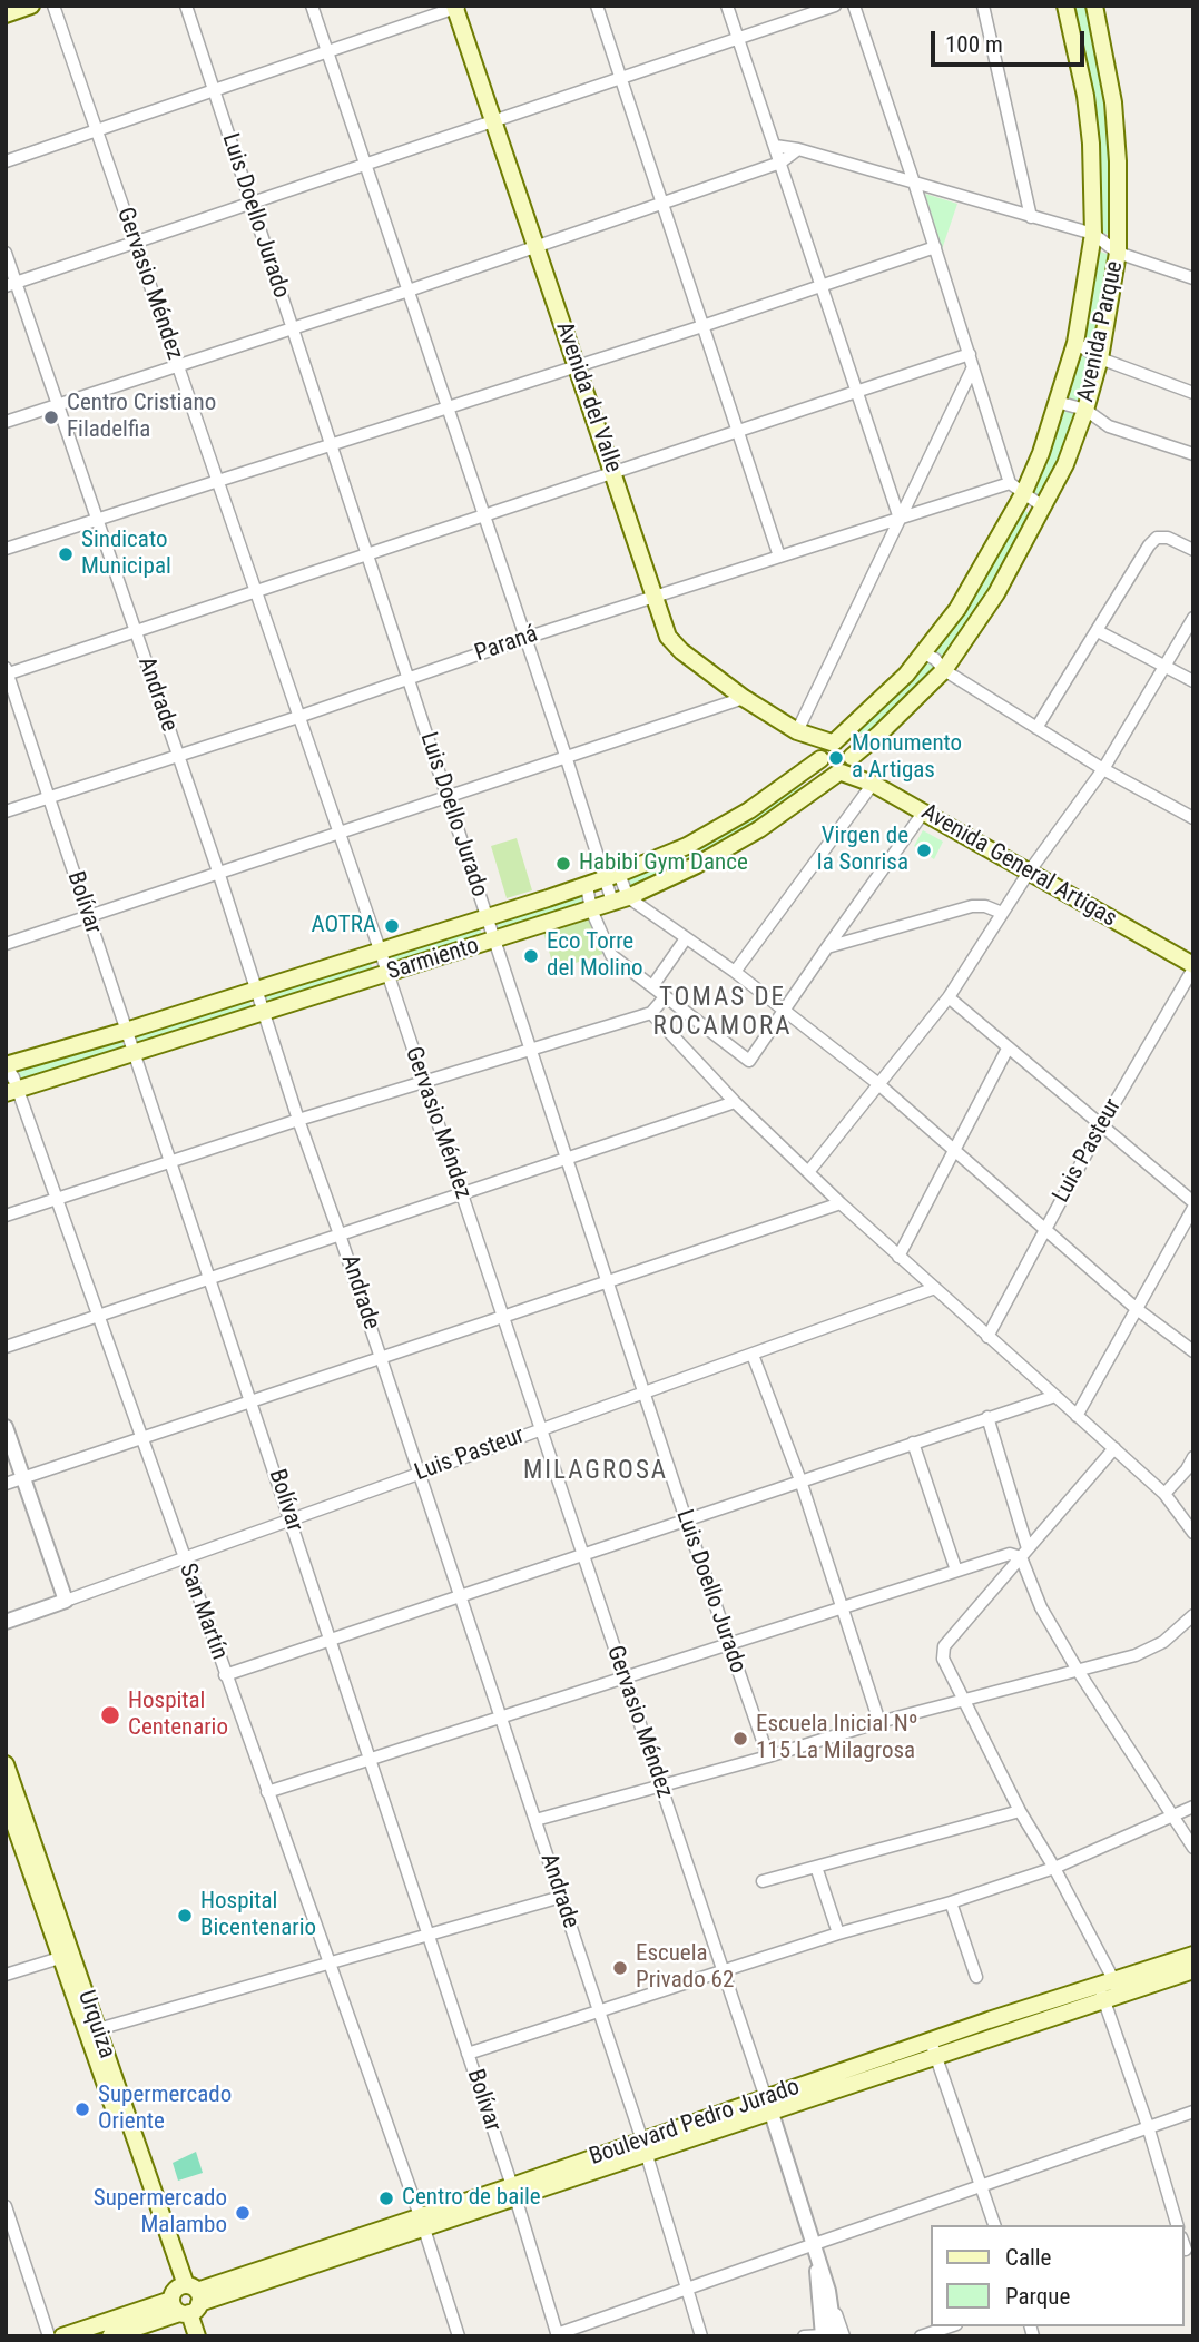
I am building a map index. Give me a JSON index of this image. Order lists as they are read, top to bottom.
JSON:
{
  "streets": {
    "main road": [
      "Avenida Parque",
      "Avenida del Valle",
      "Avenida General Artigas",
      "Sarmiento",
      "Urquiza",
      "Boulevard Pedro Jurado"
    ],
    "street": [
      "Luis Doello Jurado",
      "Gervasio Méndez",
      "Paraná",
      "Andrade",
      "Bolívar",
      "Luis Pasteur",
      "San Martín"
    ]
  },
  "crossings": [
    ["Luis Doello Jurado", "Paraná"],
    ["Luis Doello Jurado", "Sarmiento"],
    ["Luis Doello Jurado", "Luis Pasteur"],
    ["Gervasio Méndez", "Paraná"],
    ["Gervasio Méndez", "Sarmiento"],
    ["Gervasio Méndez", "Luis Pasteur"],
    ["Gervasio Méndez", "Boulevard Pedro Jurado"],
    ["Avenida Parque", "Avenida General Artigas"],
    ["Avenida Parque", "Sarmiento"],
    ["Avenida del Valle", "Paraná"],
    ["Paraná", "Andrade"],
    ["Paraná", "Bolívar"],
    ["Andrade", "Sarmiento"],
    ["Andrade", "Luis Pasteur"],
    ["Andrade", "Boulevard Pedro Jurado"],
    ["Avenida General Artigas", "Sarmiento"],
    ["Avenida General Artigas", "Luis Pasteur"],
    ["Bolívar", "Sarmiento"],
    ["Bolívar", "Luis Pasteur"],
    ["Bolívar", "Boulevard Pedro Jurado"],
    ["Sarmiento", "San Martín"],
    ["Luis Pasteur", "San Martín"],
    ["San Martín", "Boulevard Pedro Jurado"],
    ["Urquiza", "Boulevard Pedro Jurado"]
  ],
  "districts": ["TOMAS DE ROCAMORA", "MILAGROSA"],
  "places": [
    "Centro Cristiano Filadelfia",
    "Sindicato Municipal",
    "Monumento a Artigas",
    "Virgen de la Sonrisa",
    "Habibi Gym Dance",
    "AOTRA",
    "Eco Torre del Molino",
    "Hospital Centenario",
    "Escuela Inicial Nº 115 La Milagrosa",
    "Hospital Bicentenario",
    "Escuela Privado 62",
    "Supermercado Oriente",
    "Centro de baile",
    "Supermercado Malambo"
  ],
  "legend": ["Calle", "Parque"],
  "scale_bar": "100 m"
}
